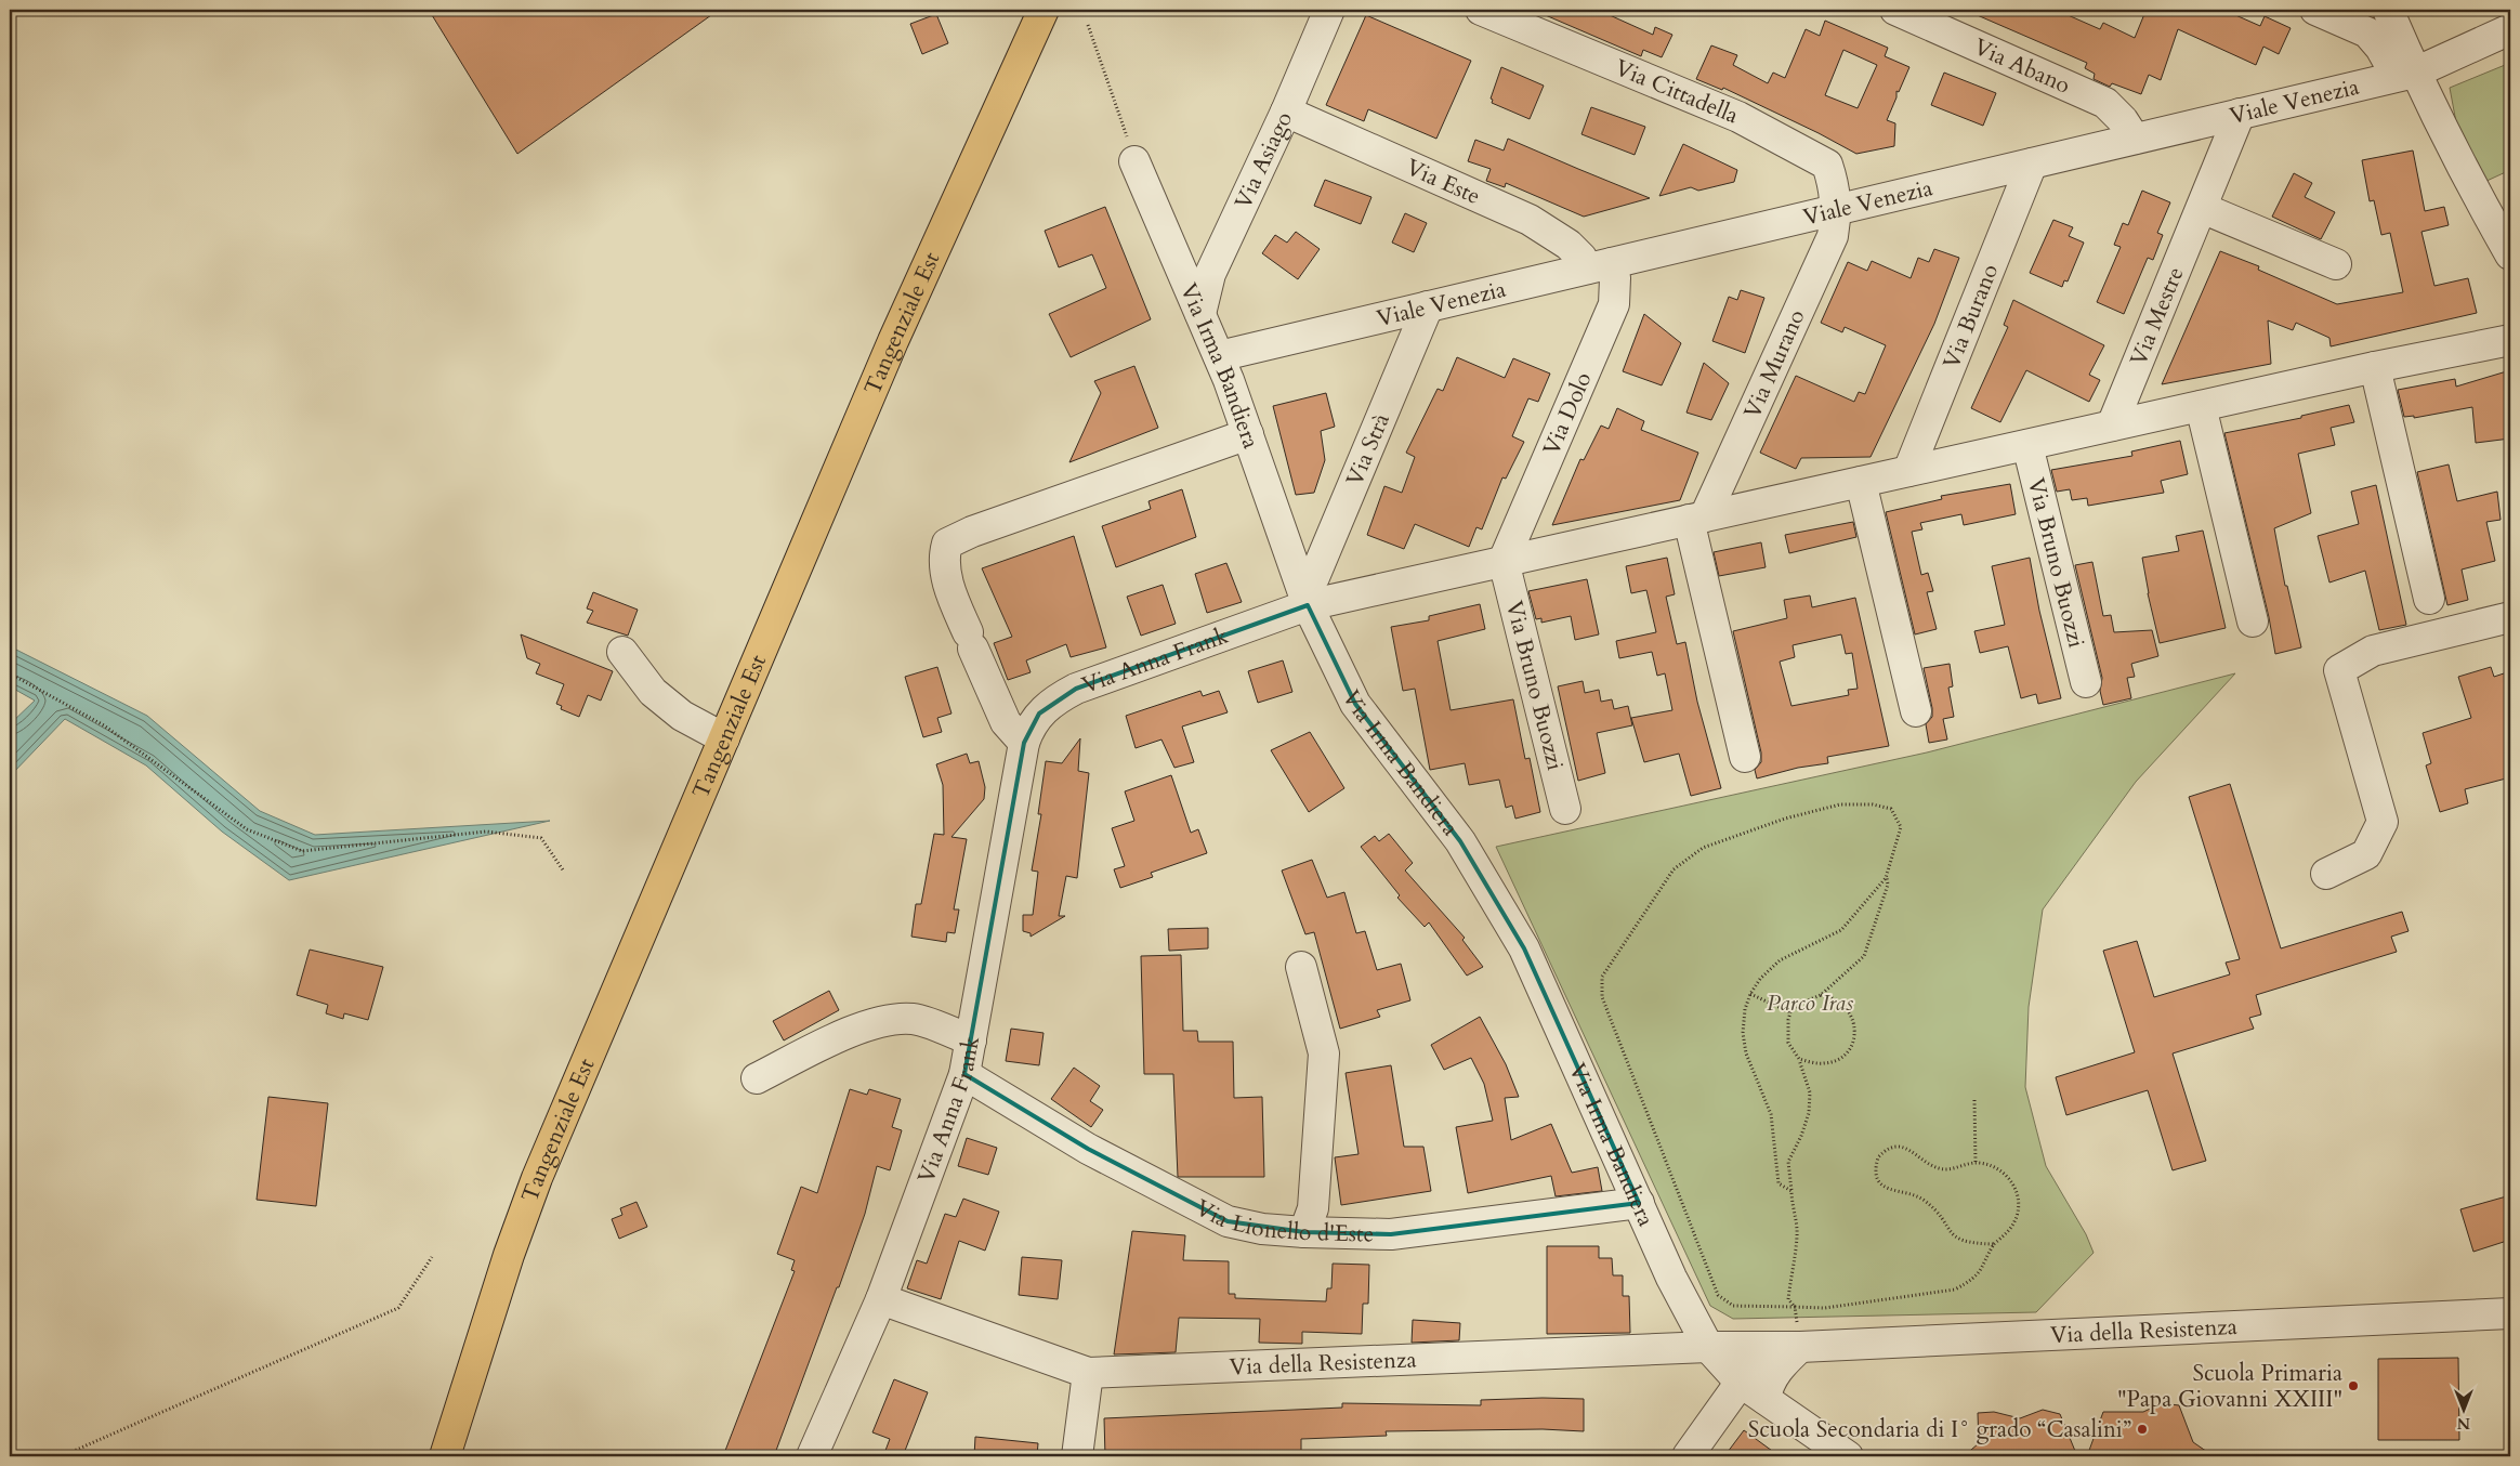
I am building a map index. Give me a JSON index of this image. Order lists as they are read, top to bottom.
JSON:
{
  "streets": {
    "main road": ["Tangenziale Est"],
    "street": [
      "Via Abano",
      "Via Cittadella",
      "Viale Venezia",
      "Via Asiago",
      "Via Este",
      "Via Mestre",
      "Via Burano",
      "Via Murano",
      "Via Irma Bandiera",
      "Via Dolo",
      "Via Strà",
      "Via Bruno Buozzi",
      "Via Anna Frank",
      "Via Lionello d'Este",
      "Via della Resistenza"
    ]
  },
  "crossings": [
    ["Via Abano", "Viale Venezia"],
    ["Via Cittadella", "Viale Venezia"],
    ["Via Cittadella", "Via Murano"],
    ["Viale Venezia", "Via Este"],
    ["Viale Venezia", "Via Mestre"],
    ["Viale Venezia", "Via Burano"],
    ["Viale Venezia", "Via Murano"],
    ["Viale Venezia", "Via Irma Bandiera"],
    ["Viale Venezia", "Via Dolo"],
    ["Viale Venezia", "Via Strà"],
    ["Via Asiago", "Via Este"],
    ["Via Asiago", "Via Irma Bandiera"],
    ["Via Este", "Via Dolo"],
    ["Via Irma Bandiera", "Via Strà"],
    ["Via Irma Bandiera", "Via Anna Frank"],
    ["Via Irma Bandiera", "Via Lionello d'Este"],
    ["Via Irma Bandiera", "Via della Resistenza"],
    ["Via Dolo", "Via Bruno Buozzi"],
    ["Via Strà", "Via Anna Frank"],
    ["Via Anna Frank", "Via Lionello d'Este"],
    ["Via Anna Frank", "Via della Resistenza"]
  ],
  "parks": ["Parco Iras"],
  "places": ["Scuola Primaria \"Papa Giovanni XXIII\"", "Scuola Secondaria di I° grado “Casalini”"],
  "north": "bottom"
}
